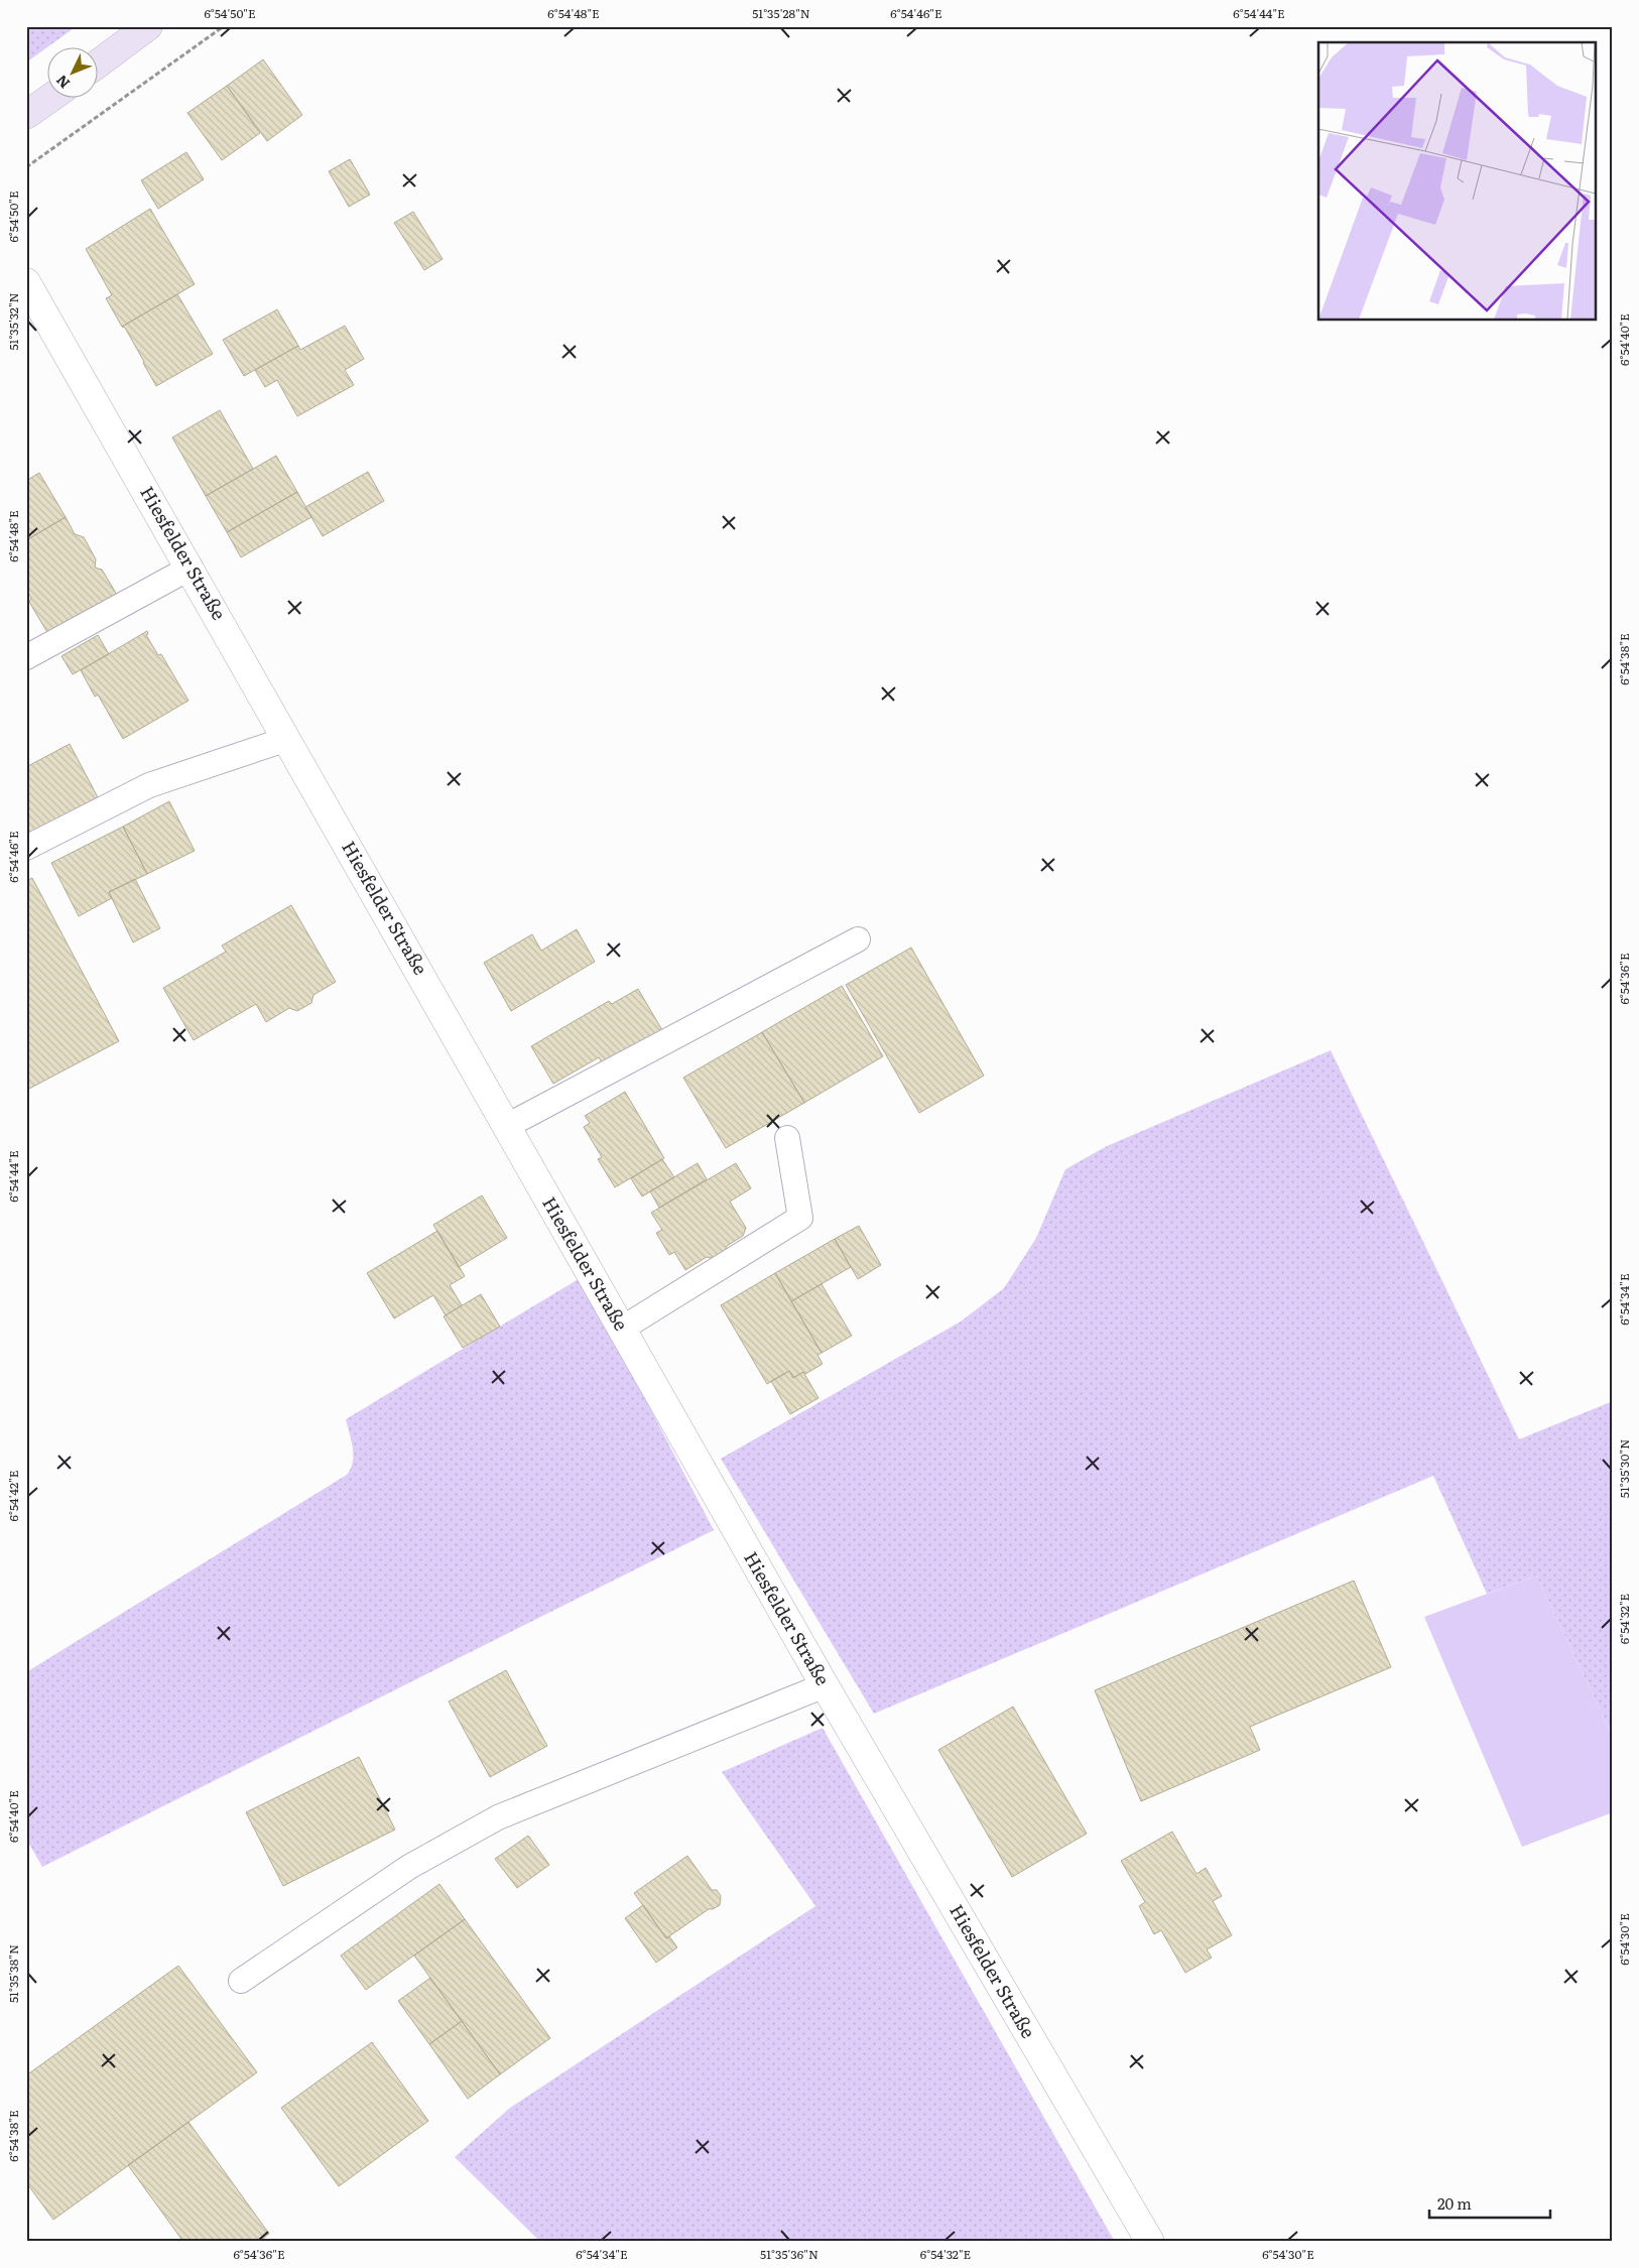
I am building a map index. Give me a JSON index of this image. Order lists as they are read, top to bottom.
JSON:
{
  "streets": {
    "street": ["Hiesfelder Straße"]
  },
  "scale_bar": "20 m",
  "north": "bottom left",
  "coordinates": [
    "6°54'50\"E",
    "6°54'48\"E",
    "51°35'28\"N",
    "6°54'46\"E",
    "6°54'44\"E",
    "51°35'32\"N",
    "6°54'40\"E",
    "6°54'38\"E",
    "6°54'36\"E",
    "6°54'34\"E",
    "51°35'30\"N",
    "6°54'42\"E",
    "6°54'32\"E",
    "6°54'30\"E",
    "51°35'38\"N",
    "51°35'36\"N"
  ]
}
